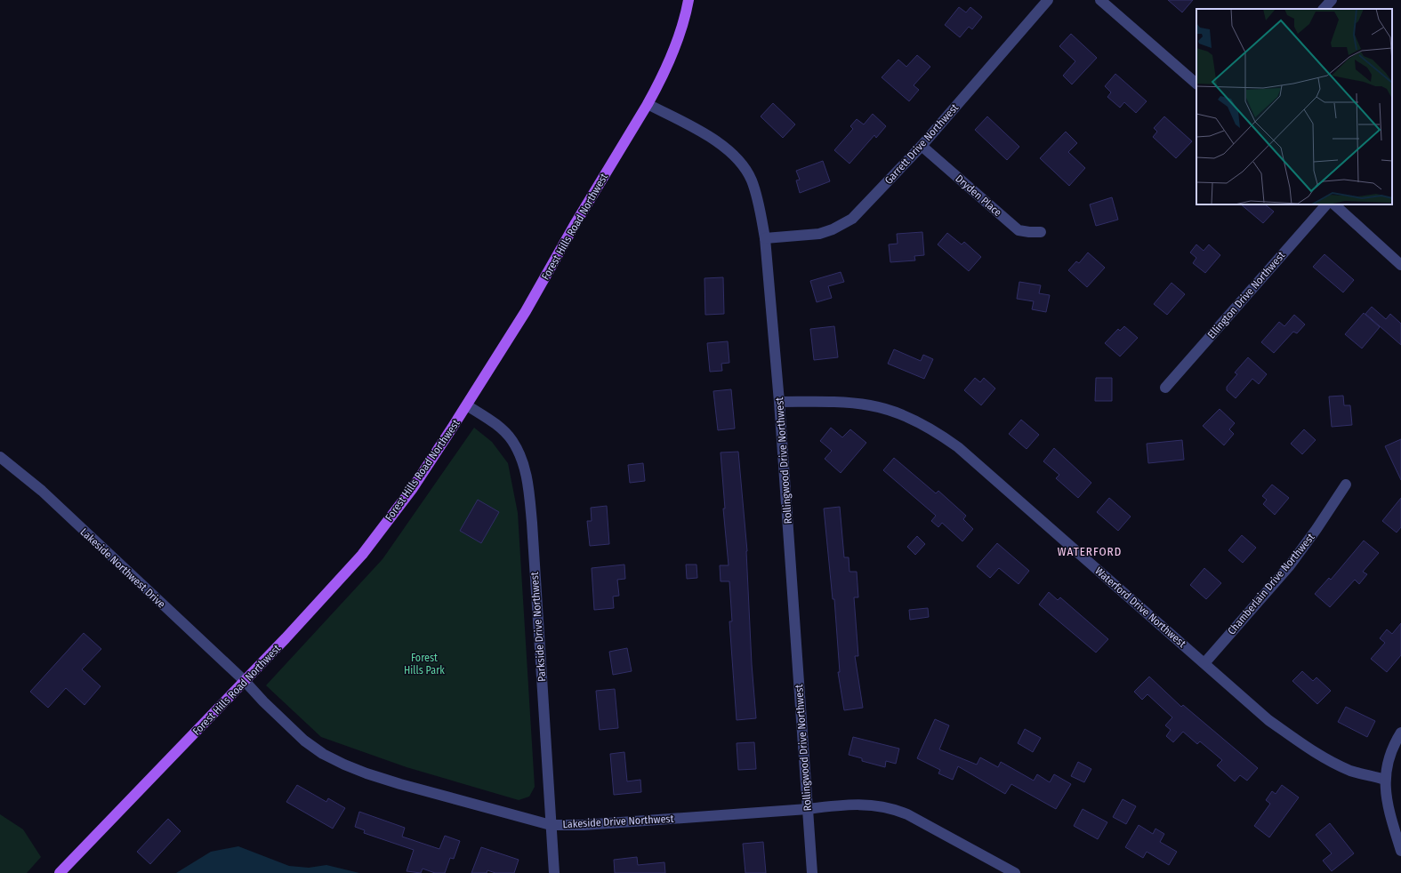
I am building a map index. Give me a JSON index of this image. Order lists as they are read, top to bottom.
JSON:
{
  "streets": {
    "main road": ["Forest Hills Road Northwest"],
    "street": [
      "Garrett Drive Northwest",
      "Dryden Place",
      "Ellington Drive Northwest",
      "Rollingwood Drive Northwest",
      "Lakeside Northwest Drive",
      "Chamberlain Drive Northwest",
      "Waterford Drive Northwest",
      "Parkside Drive Northwest",
      "Lakeside Drive Northwest"
    ]
  },
  "crossings": [
    ["Garrett Drive Northwest", "Dryden Place"],
    ["Garrett Drive Northwest", "Rollingwood Drive Northwest"],
    ["Forest Hills Road Northwest", "Rollingwood Drive Northwest"],
    ["Forest Hills Road Northwest", "Lakeside Northwest Drive"],
    ["Forest Hills Road Northwest", "Parkside Drive Northwest"],
    ["Forest Hills Road Northwest", "Lakeside Drive Northwest"],
    ["Rollingwood Drive Northwest", "Waterford Drive Northwest"],
    ["Rollingwood Drive Northwest", "Lakeside Drive Northwest"],
    ["Lakeside Northwest Drive", "Lakeside Drive Northwest"],
    ["Chamberlain Drive Northwest", "Waterford Drive Northwest"],
    ["Parkside Drive Northwest", "Lakeside Drive Northwest"]
  ],
  "districts": ["WATERFORD"],
  "parks": ["Forest Hills Park"]
}
